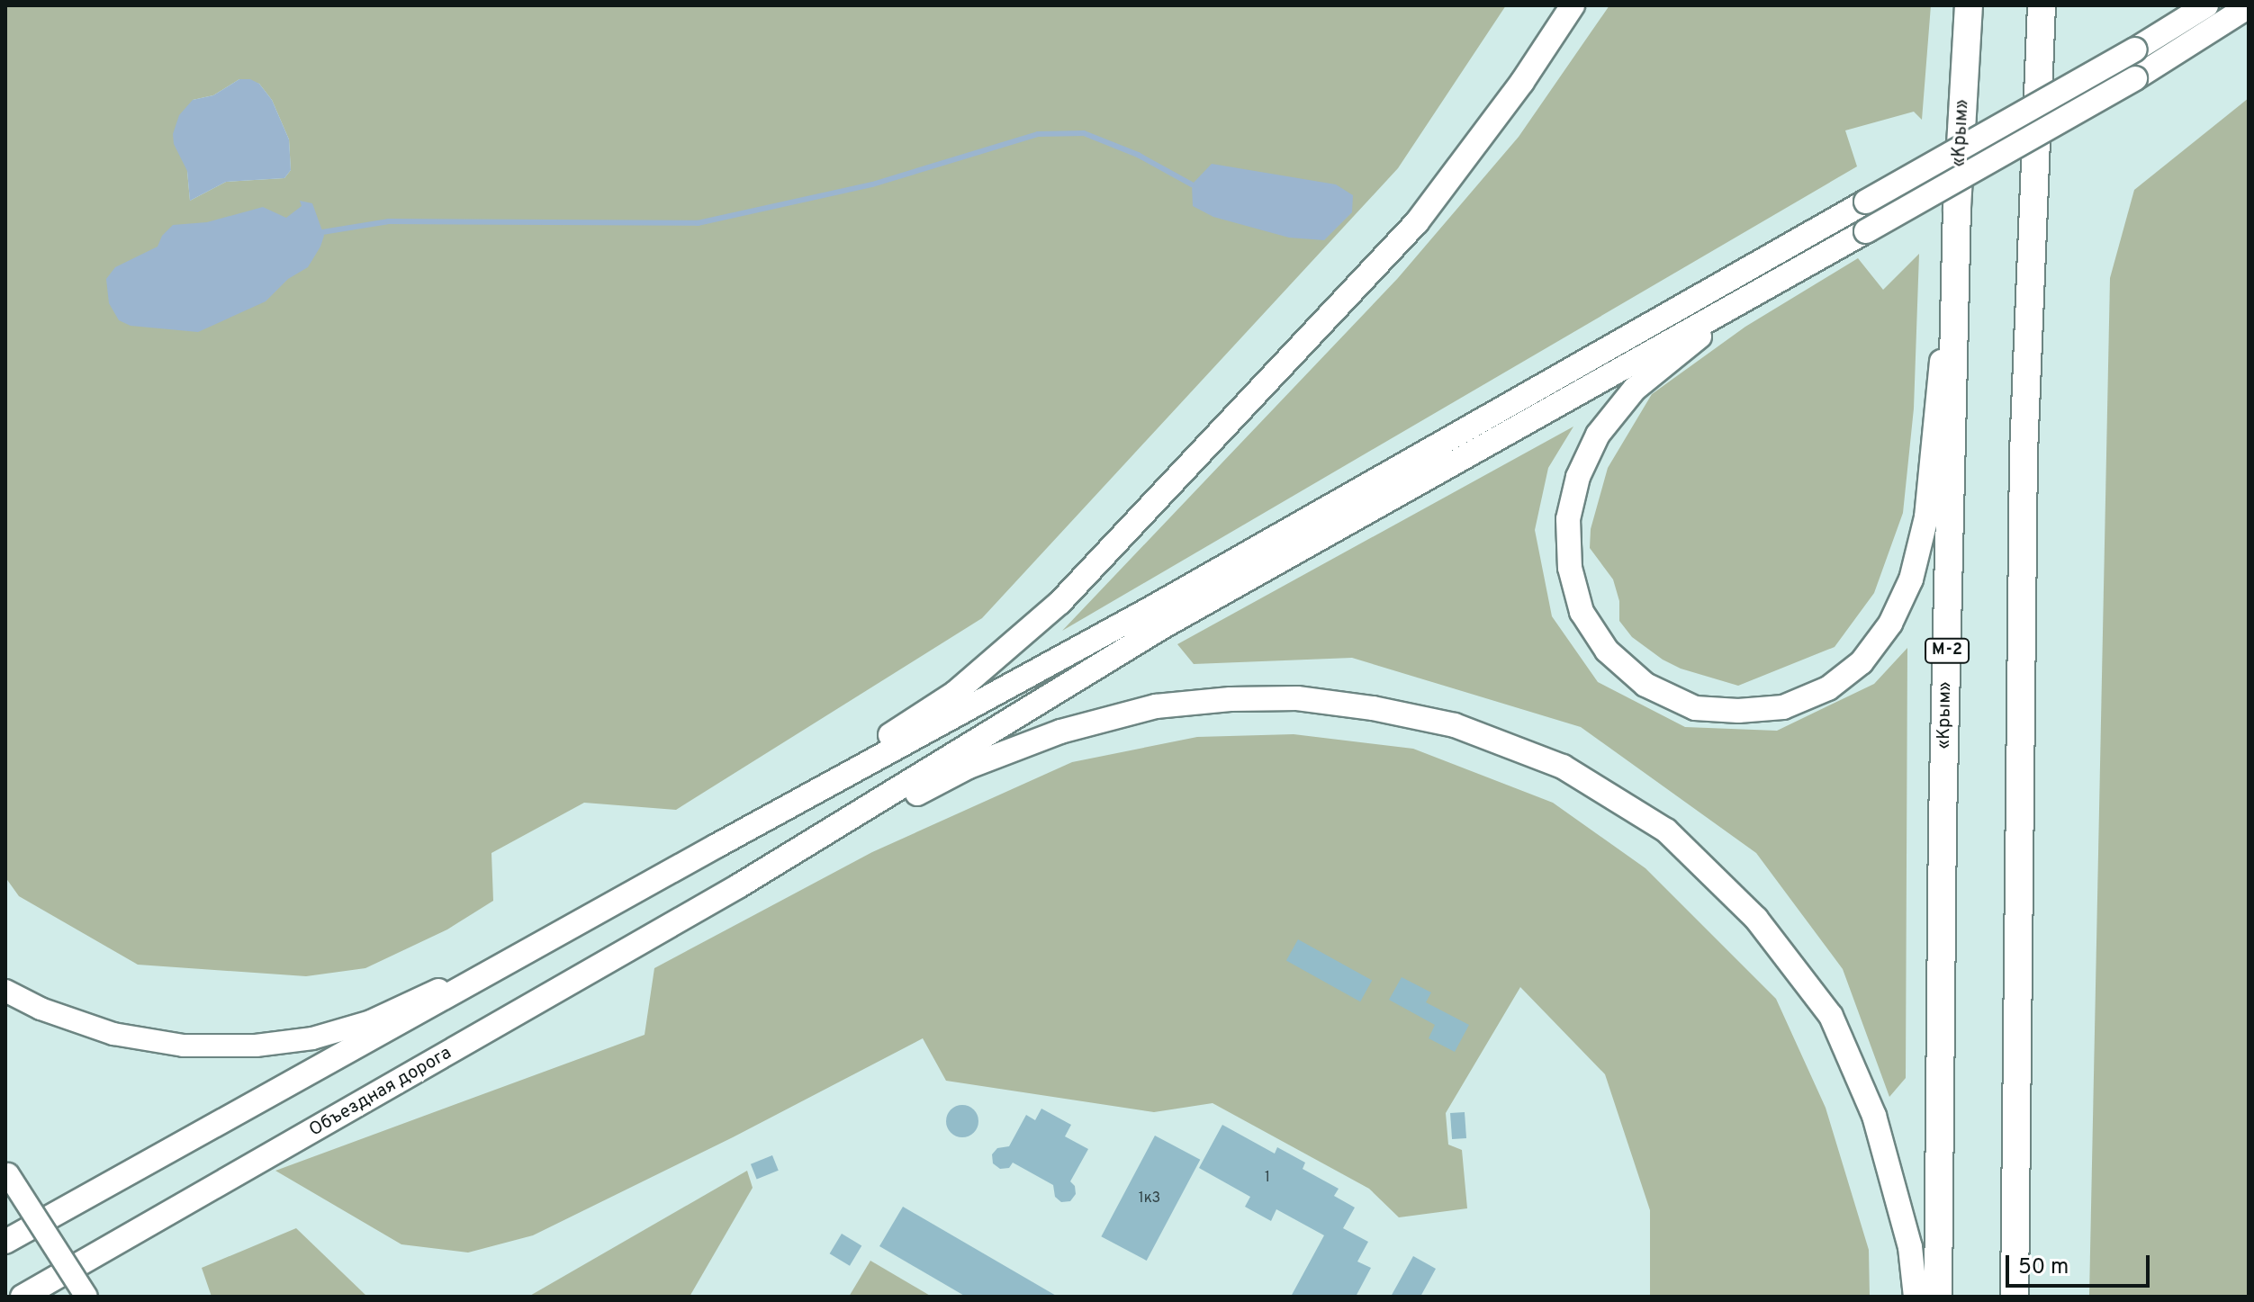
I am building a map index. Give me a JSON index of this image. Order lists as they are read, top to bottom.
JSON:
{
  "streets": {
    "highway": ["«Крым»", "М-2"],
    "main road": ["Объездная дорога"]
  },
  "house_numbers": ["1", "1к3"],
  "scale_bar": "50 m"
}
